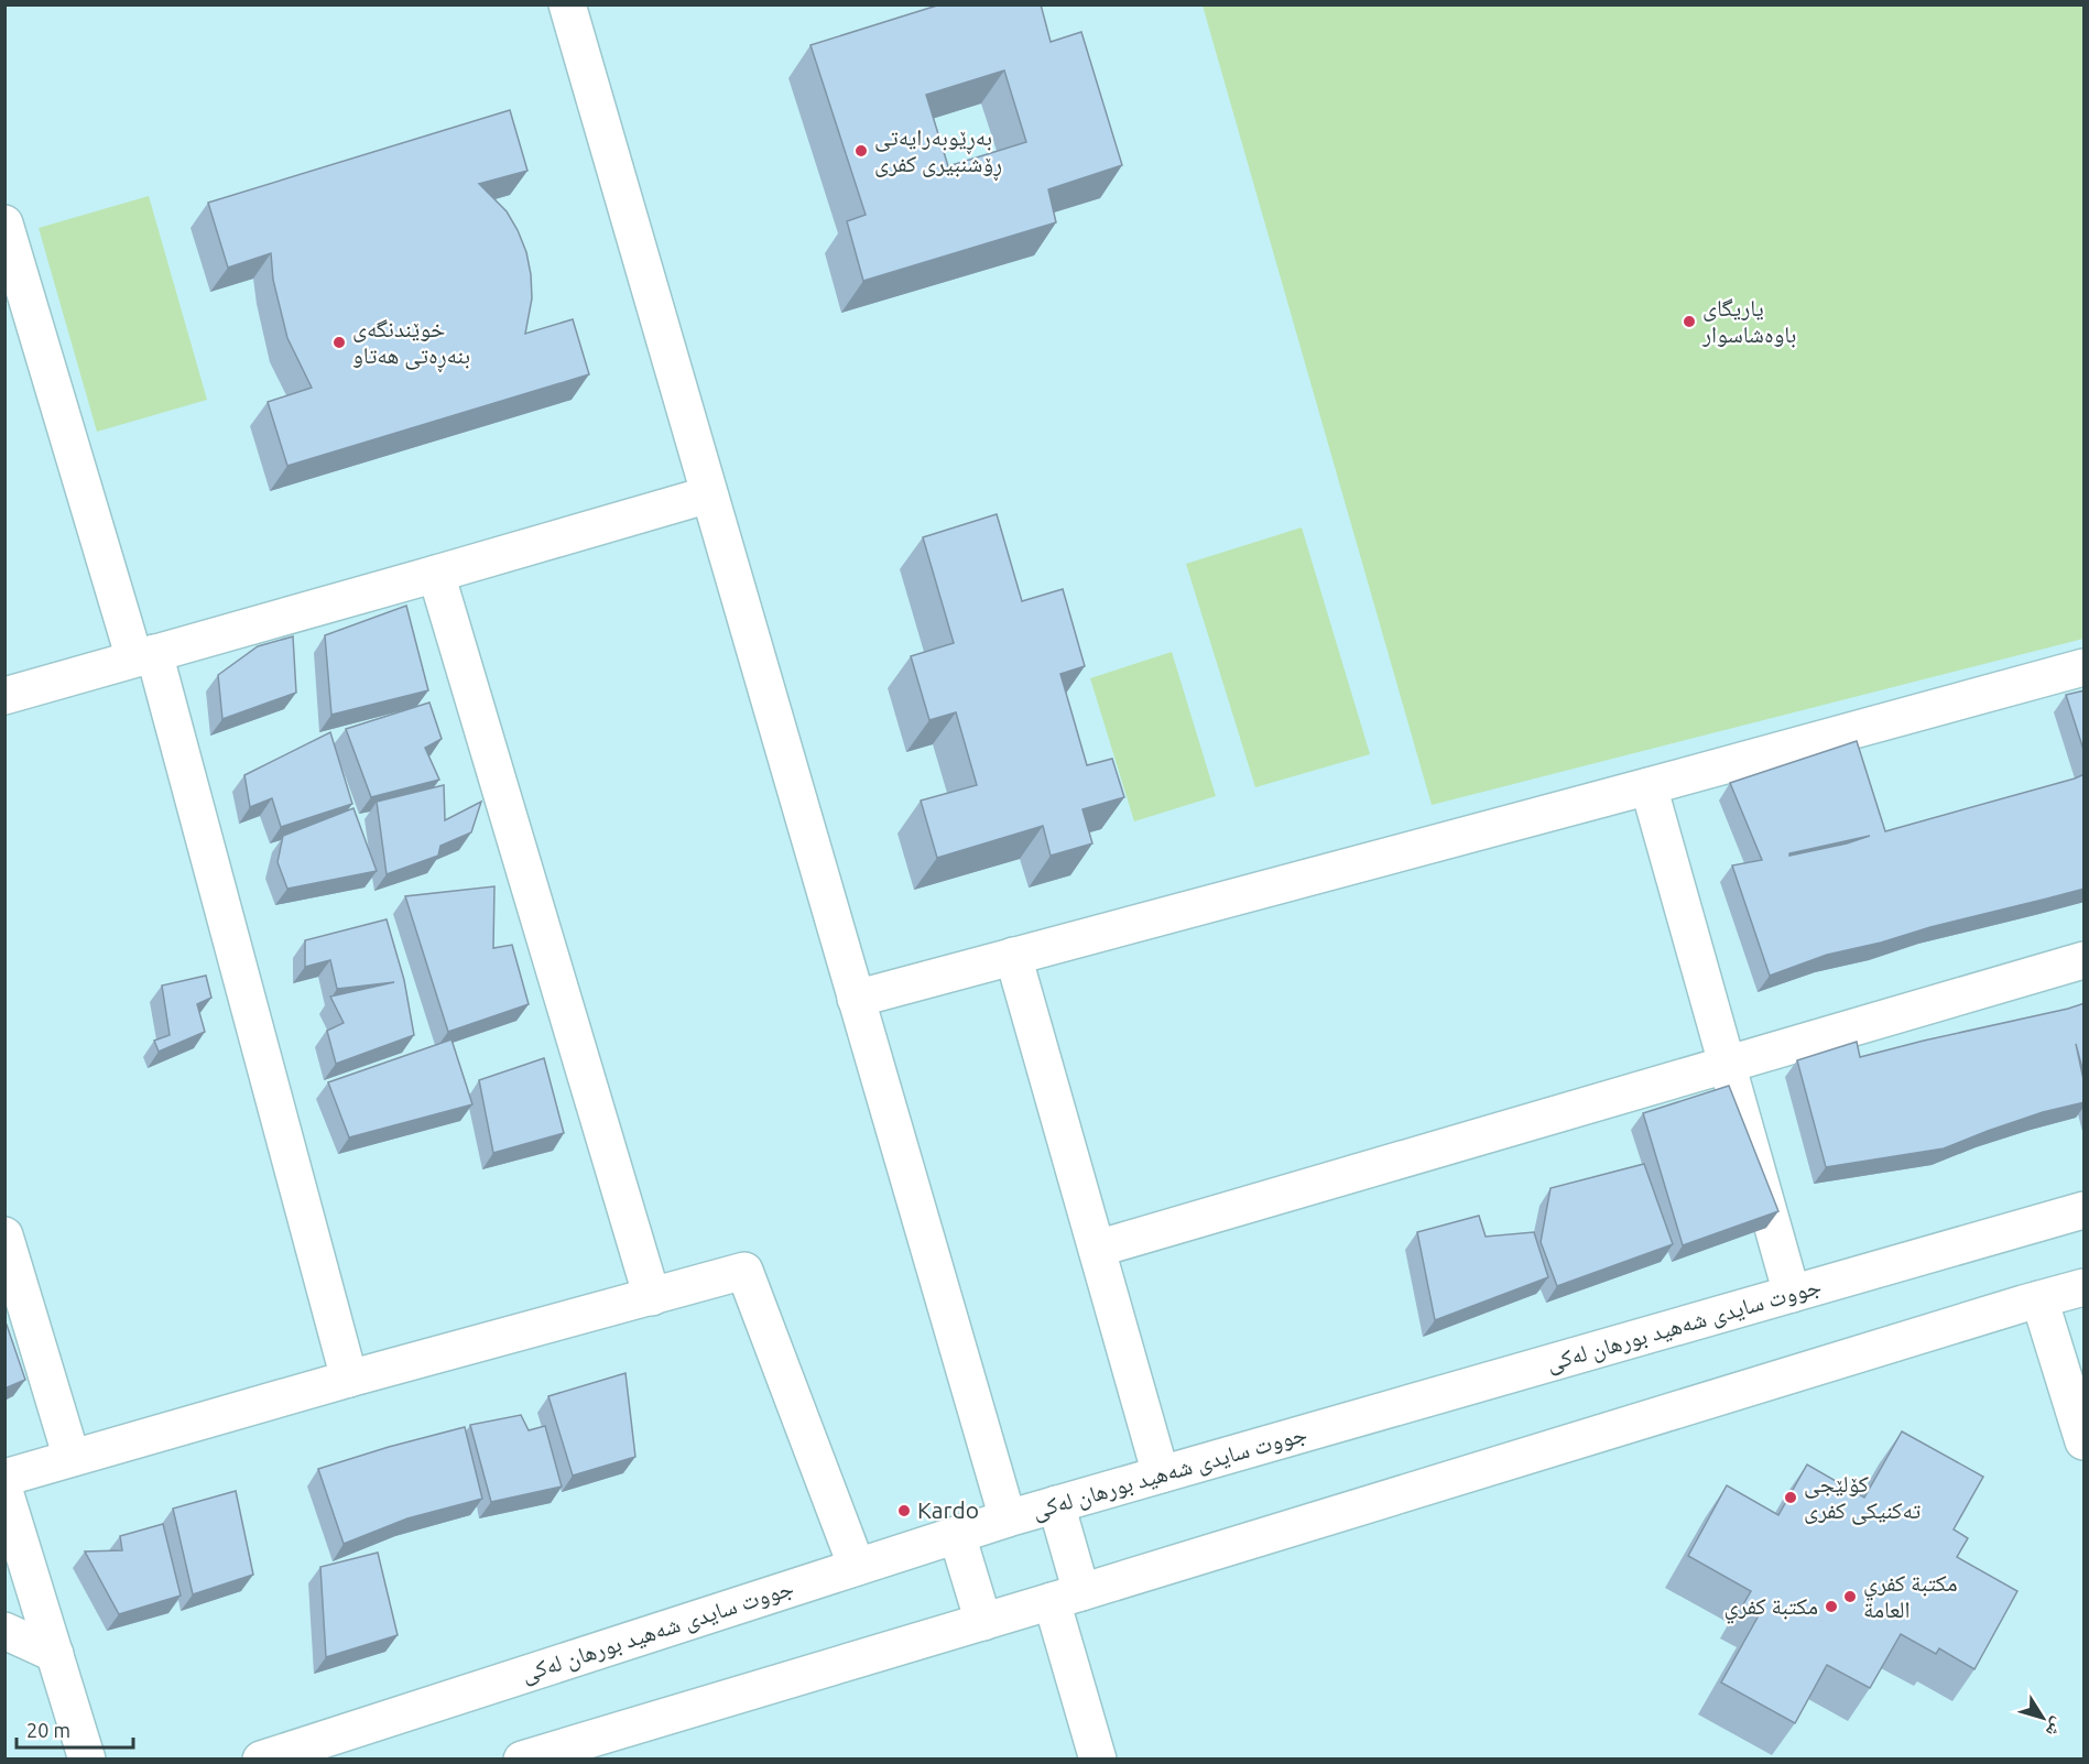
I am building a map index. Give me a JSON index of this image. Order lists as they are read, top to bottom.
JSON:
{
  "streets": {
    "street": ["جووت سایدی شەهید بورهان لەکی"]
  },
  "places": [
    "بەڕێوبەرایەتی ڕۆشنبیری کفری",
    "یاریگای باوەشاسوار",
    "خوێندنگەی بنەڕەتی هەتاو",
    "کۆلێجی تەکنیکی کفری",
    "Kardo",
    "مكتبة كفري العامة",
    "مكتبة كفري"
  ],
  "scale_bar": "20 m",
  "north": "bottom right"
}
